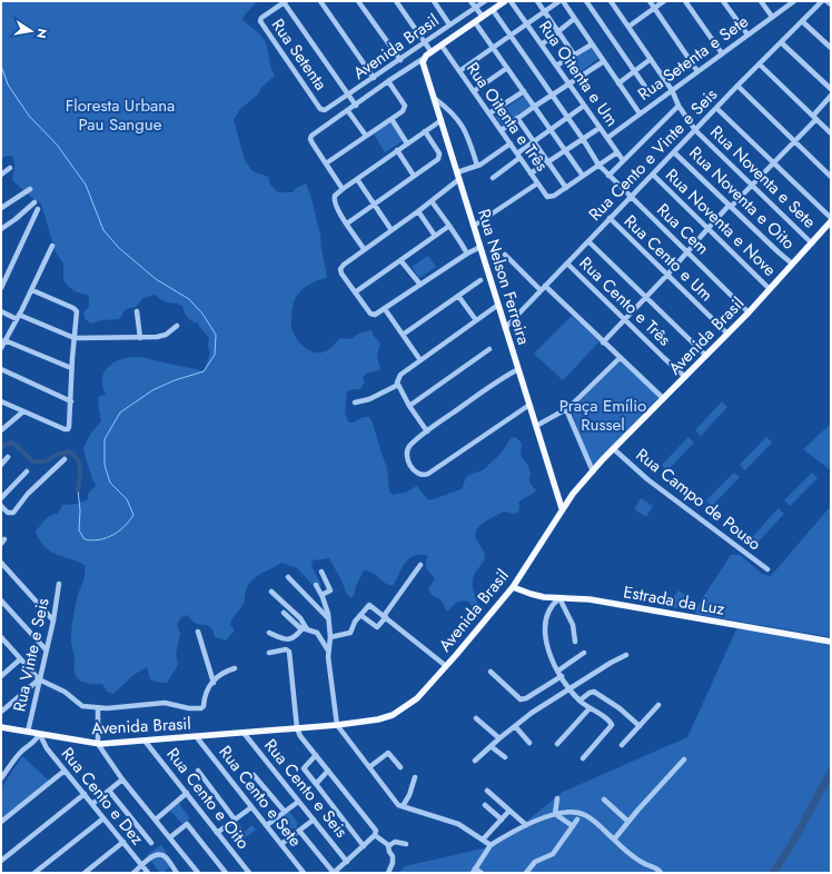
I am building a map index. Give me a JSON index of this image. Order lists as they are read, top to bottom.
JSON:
{
  "streets": {
    "main road": ["Avenida Brasil", "Rua Nelson Ferreira", "Estrada da Luz"],
    "street": [
      "Rua Setenta",
      "Rua Setenta e Sete",
      "Rua Oitenta e Um",
      "Rua Oitenta e Três",
      "Rua Cento e Vinte e Seis",
      "Rua Noventa e Sete",
      "Rua Noventa e Oito",
      "Rua Noventa e Nove",
      "Rua Cem",
      "Rua Cento e Um",
      "Rua Cento e Três",
      "Rua Campo de Pouso",
      "Rua Vinte e Seis",
      "Rua Cento e Seis",
      "Rua Cento e Dez",
      "Rua Cento e Sete",
      "Rua Cento e Oito"
    ]
  },
  "crossings": [
    ["Avenida Brasil", "Rua Setenta"],
    ["Avenida Brasil", "Rua Noventa e Sete"],
    ["Avenida Brasil", "Rua Noventa e Oito"],
    ["Avenida Brasil", "Rua Noventa e Nove"],
    ["Avenida Brasil", "Rua Cem"],
    ["Avenida Brasil", "Rua Cento e Um"],
    ["Avenida Brasil", "Rua Nelson Ferreira"],
    ["Avenida Brasil", "Rua Cento e Três"],
    ["Avenida Brasil", "Rua Campo de Pouso"],
    ["Avenida Brasil", "Estrada da Luz"],
    ["Avenida Brasil", "Rua Vinte e Seis"],
    ["Avenida Brasil", "Rua Cento e Seis"],
    ["Avenida Brasil", "Rua Cento e Dez"],
    ["Avenida Brasil", "Rua Cento e Sete"],
    ["Avenida Brasil", "Rua Cento e Oito"],
    ["Rua Setenta e Sete", "Rua Oitenta e Um"],
    ["Rua Setenta e Sete", "Rua Noventa e Sete"],
    ["Rua Cento e Vinte e Seis", "Rua Noventa e Sete"],
    ["Rua Cento e Vinte e Seis", "Rua Noventa e Oito"],
    ["Rua Cento e Vinte e Seis", "Rua Noventa e Nove"],
    ["Rua Cento e Vinte e Seis", "Rua Cem"],
    ["Rua Cento e Vinte e Seis", "Rua Cento e Um"],
    ["Rua Cento e Vinte e Seis", "Rua Nelson Ferreira"],
    ["Rua Cento e Vinte e Seis", "Rua Cento e Três"]
  ],
  "parks": ["Floresta Urbana Pau Sangue", "Praça Emílio Russel"],
  "north": "right"
}
